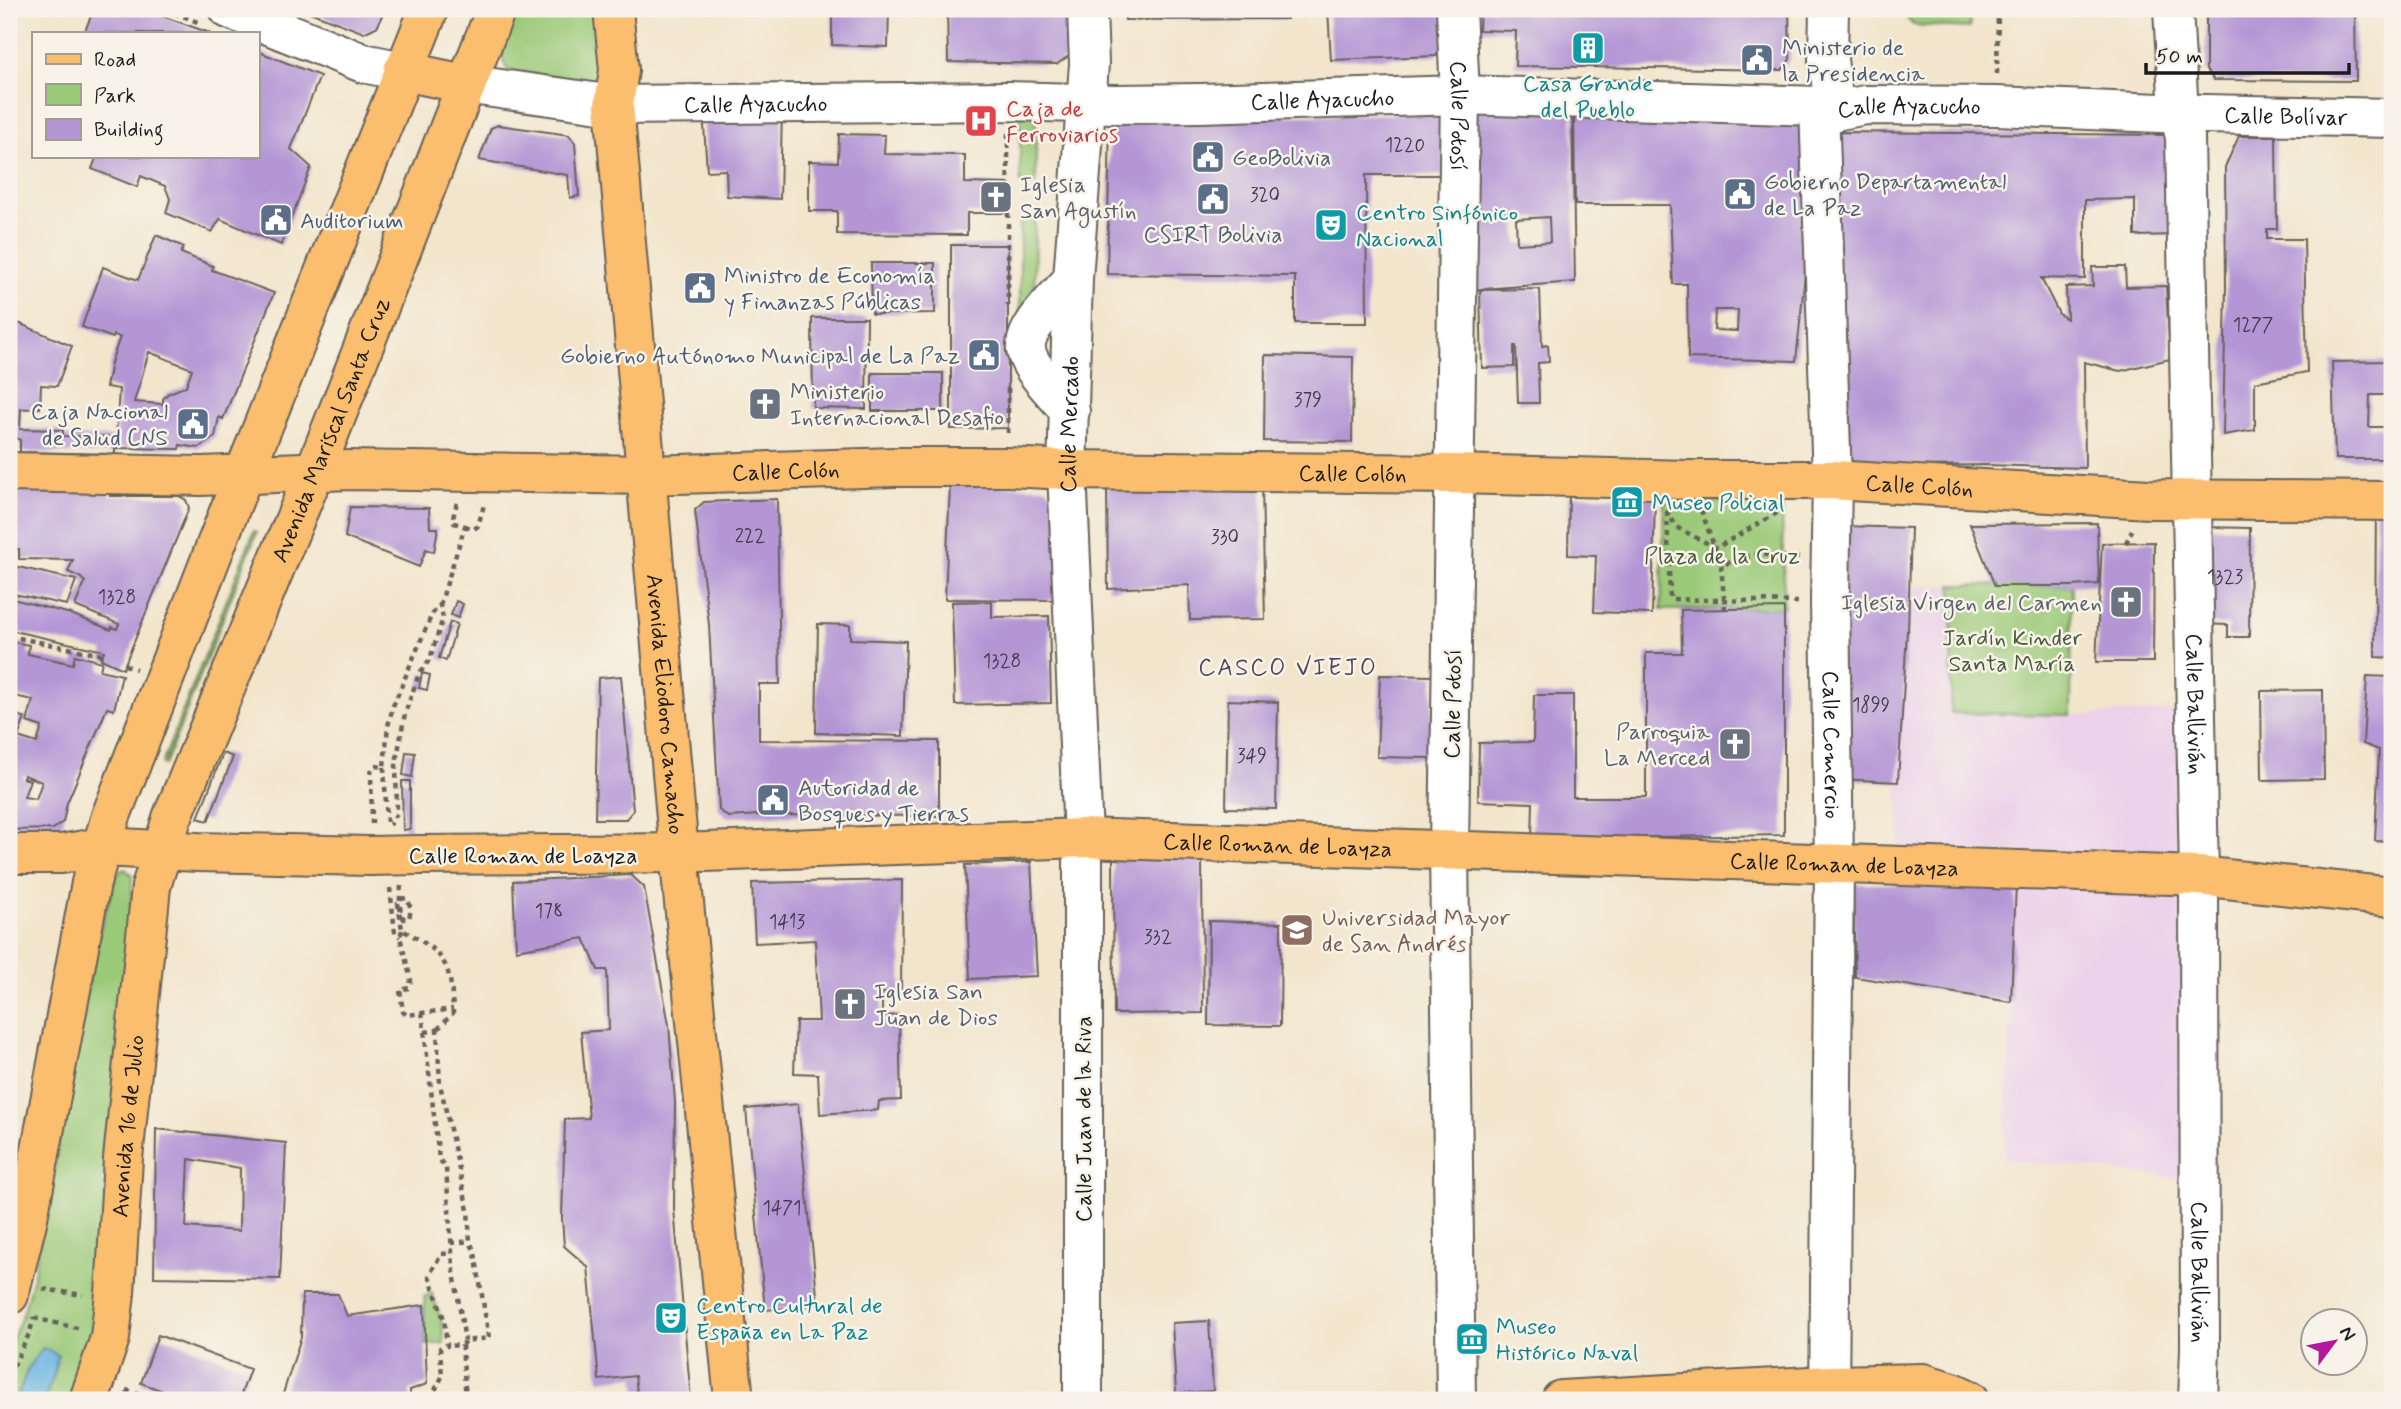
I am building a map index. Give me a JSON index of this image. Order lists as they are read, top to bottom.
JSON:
{
  "streets": {
    "main road": [
      "Avenida Mariscal Santa Cruz",
      "Calle Colón",
      "Avenida Eliodoro Camacho",
      "Calle Roman de Loayza",
      "Avenida 16 de Julio"
    ],
    "street": [
      "Calle Ayacucho",
      "Calle Bolívar",
      "Calle Potosí",
      "Calle Mercado",
      "Calle Ballivián",
      "Calle Comercio",
      "Calle Juan de la Riva"
    ]
  },
  "crossings": [
    ["Calle Ayacucho", "Calle Bolívar"],
    ["Calle Ayacucho", "Calle Potosí"],
    ["Calle Ayacucho", "Calle Mercado"],
    ["Calle Ayacucho", "Avenida Mariscal Santa Cruz"],
    ["Calle Ayacucho", "Calle Ballivián"],
    ["Calle Ayacucho", "Avenida Eliodoro Camacho"],
    ["Calle Ayacucho", "Calle Comercio"],
    ["Calle Bolívar", "Calle Ballivián"],
    ["Calle Potosí", "Calle Colón"],
    ["Calle Potosí", "Calle Roman de Loayza"],
    ["Calle Mercado", "Calle Colón"],
    ["Calle Mercado", "Calle Roman de Loayza"],
    ["Calle Mercado", "Calle Juan de la Riva"],
    ["Avenida Mariscal Santa Cruz", "Calle Colón"],
    ["Avenida Mariscal Santa Cruz", "Calle Roman de Loayza"],
    ["Avenida Mariscal Santa Cruz", "Avenida 16 de Julio"],
    ["Calle Colón", "Calle Ballivián"],
    ["Calle Colón", "Avenida Eliodoro Camacho"],
    ["Calle Colón", "Calle Comercio"],
    ["Calle Ballivián", "Calle Roman de Loayza"],
    ["Avenida Eliodoro Camacho", "Calle Roman de Loayza"],
    ["Calle Comercio", "Calle Roman de Loayza"],
    ["Calle Roman de Loayza", "Calle Juan de la Riva"],
    ["Calle Roman de Loayza", "Avenida 16 de Julio"]
  ],
  "districts": ["CASCO VIEJO"],
  "parks": ["Plaza de la Cruz", "Jardín Kinder Santa María"],
  "places": {
    "building": ["Casa Grande del Pueblo"],
    "public building": [
      "Ministerio de la Presidencia",
      "GeoBolivia",
      "Gobierno Departamental de La Paz",
      "CSIRT Bolivia",
      "Auditorium",
      "Ministro de Economía y Finanzas Públicas",
      "Gobierno Autónomo Municipal de La Paz",
      "Caja Nacional de Salud CNS",
      "Autoridad de Bosques y Tierras"
    ],
    "hospital": ["Caja de Ferroviarios"],
    "church": [
      "Iglesia San Agustín",
      "Ministerio Internacional Desafio",
      "Iglesia Virgen del Carmen",
      "Parroquia La Merced",
      "Iglesia San Juan de Dios"
    ],
    "theatre": ["Centro Sinfónico Nacional", "Centro Cultural de España en La Paz"],
    "museum": ["Museo Policial", "Museo Histórico Naval"],
    "school or university": ["Universidad Mayor de San Andrés"]
  },
  "house_numbers": [
    "1220",
    "320",
    "1277",
    "379",
    "222",
    "330",
    "1323",
    "1328",
    "1328",
    "1899",
    "349",
    "178",
    "1413",
    "332",
    "1471"
  ],
  "legend": ["Road", "Park", "Building"],
  "scale_bar": "50 m",
  "north": "top right"
}
